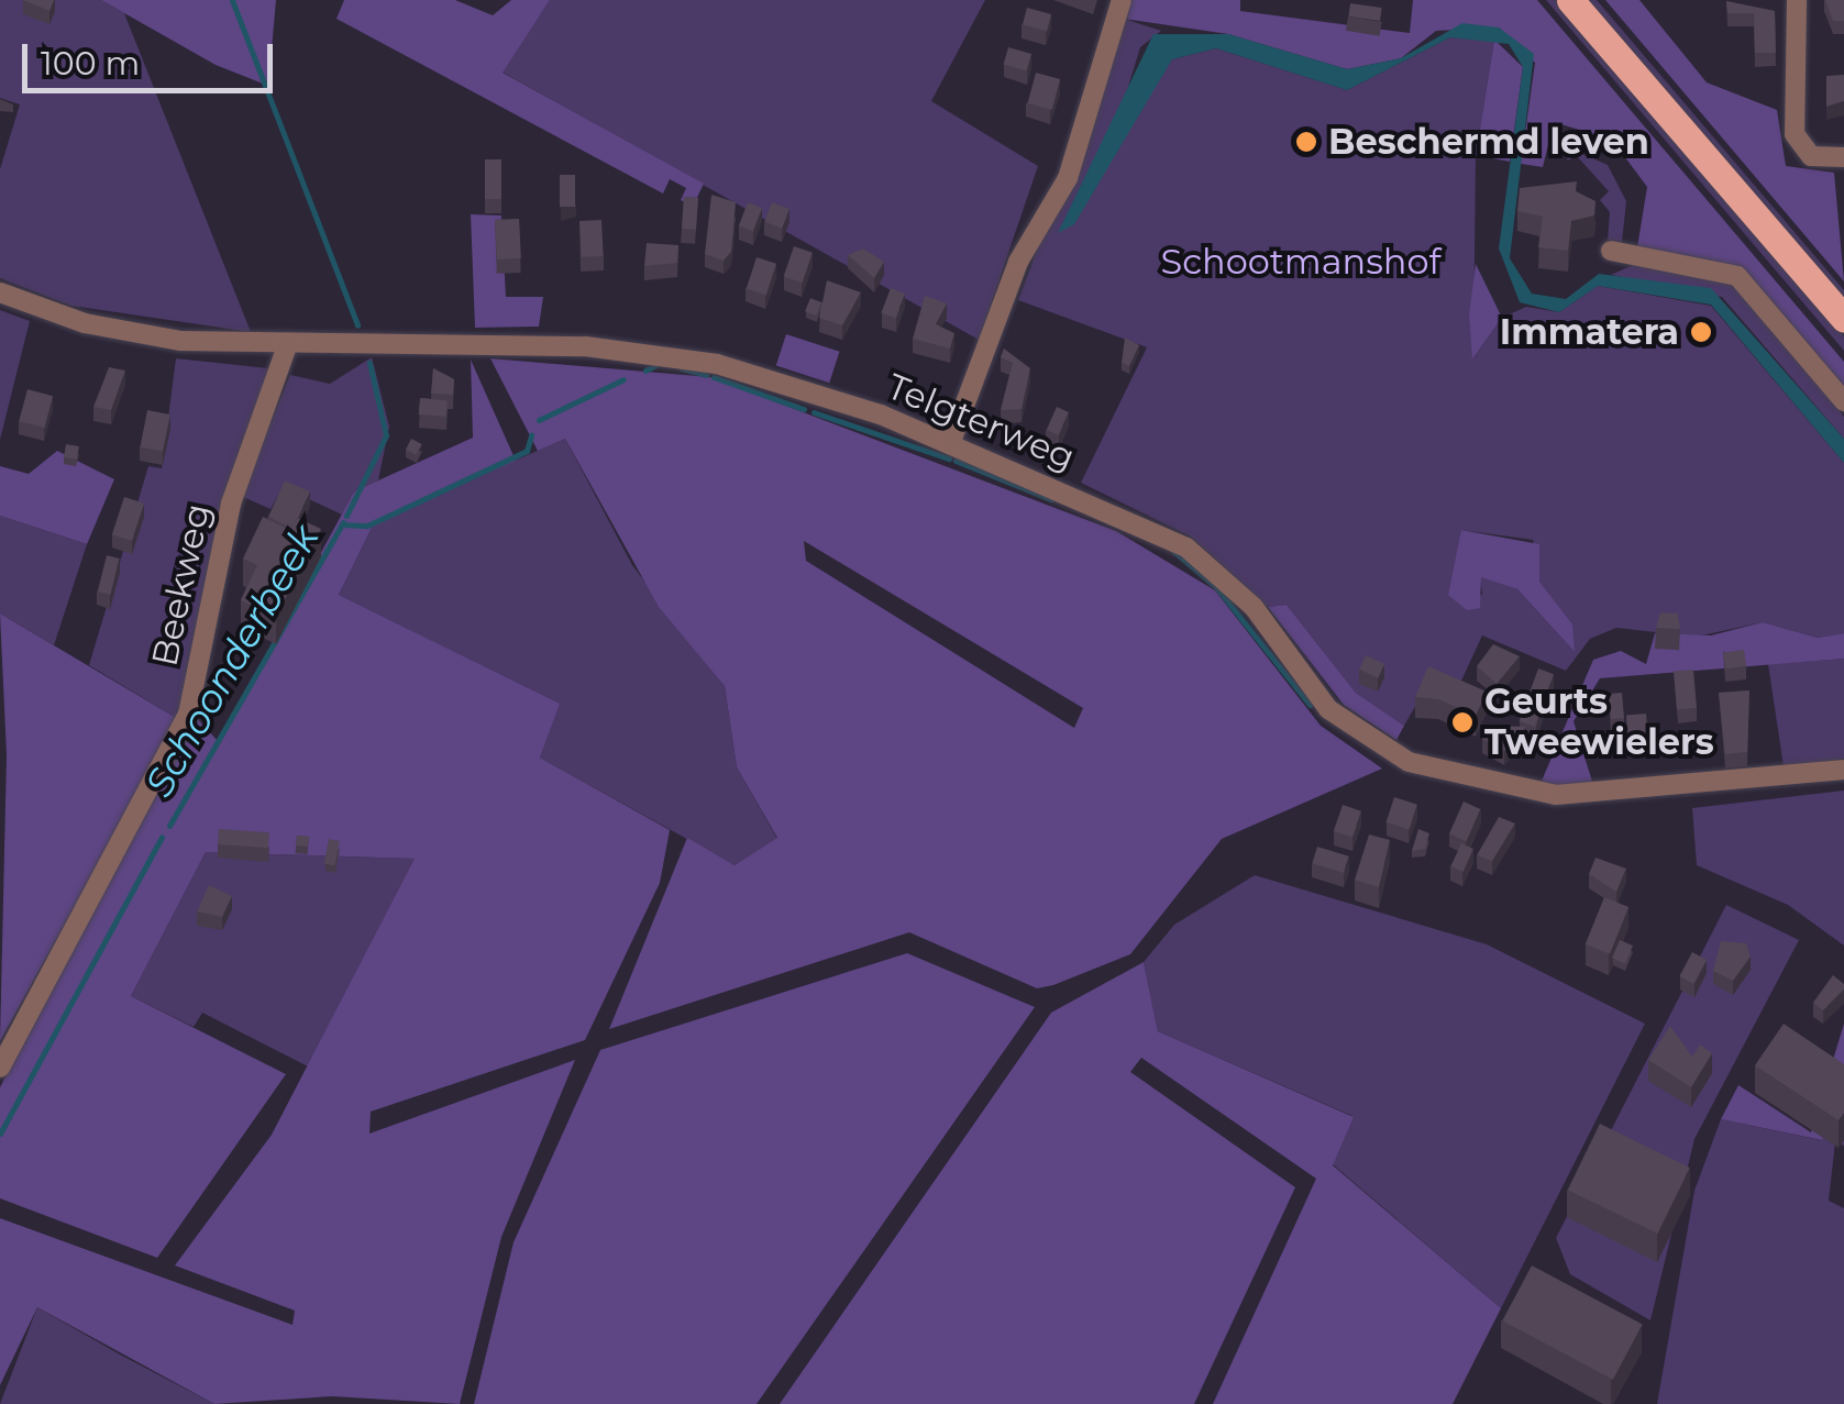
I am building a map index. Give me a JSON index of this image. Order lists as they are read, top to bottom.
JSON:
{
  "streets": {
    "street": ["Telgterweg", "Beekweg"]
  },
  "crossings": [
    ["Telgterweg", "Beekweg"]
  ],
  "water": ["Schoonderbeek"],
  "parks": ["Schootmanshof"],
  "places": ["Beschermd leven", "Immatera", "Geurts Tweewielers"],
  "scale_bar": "100 m"
}
